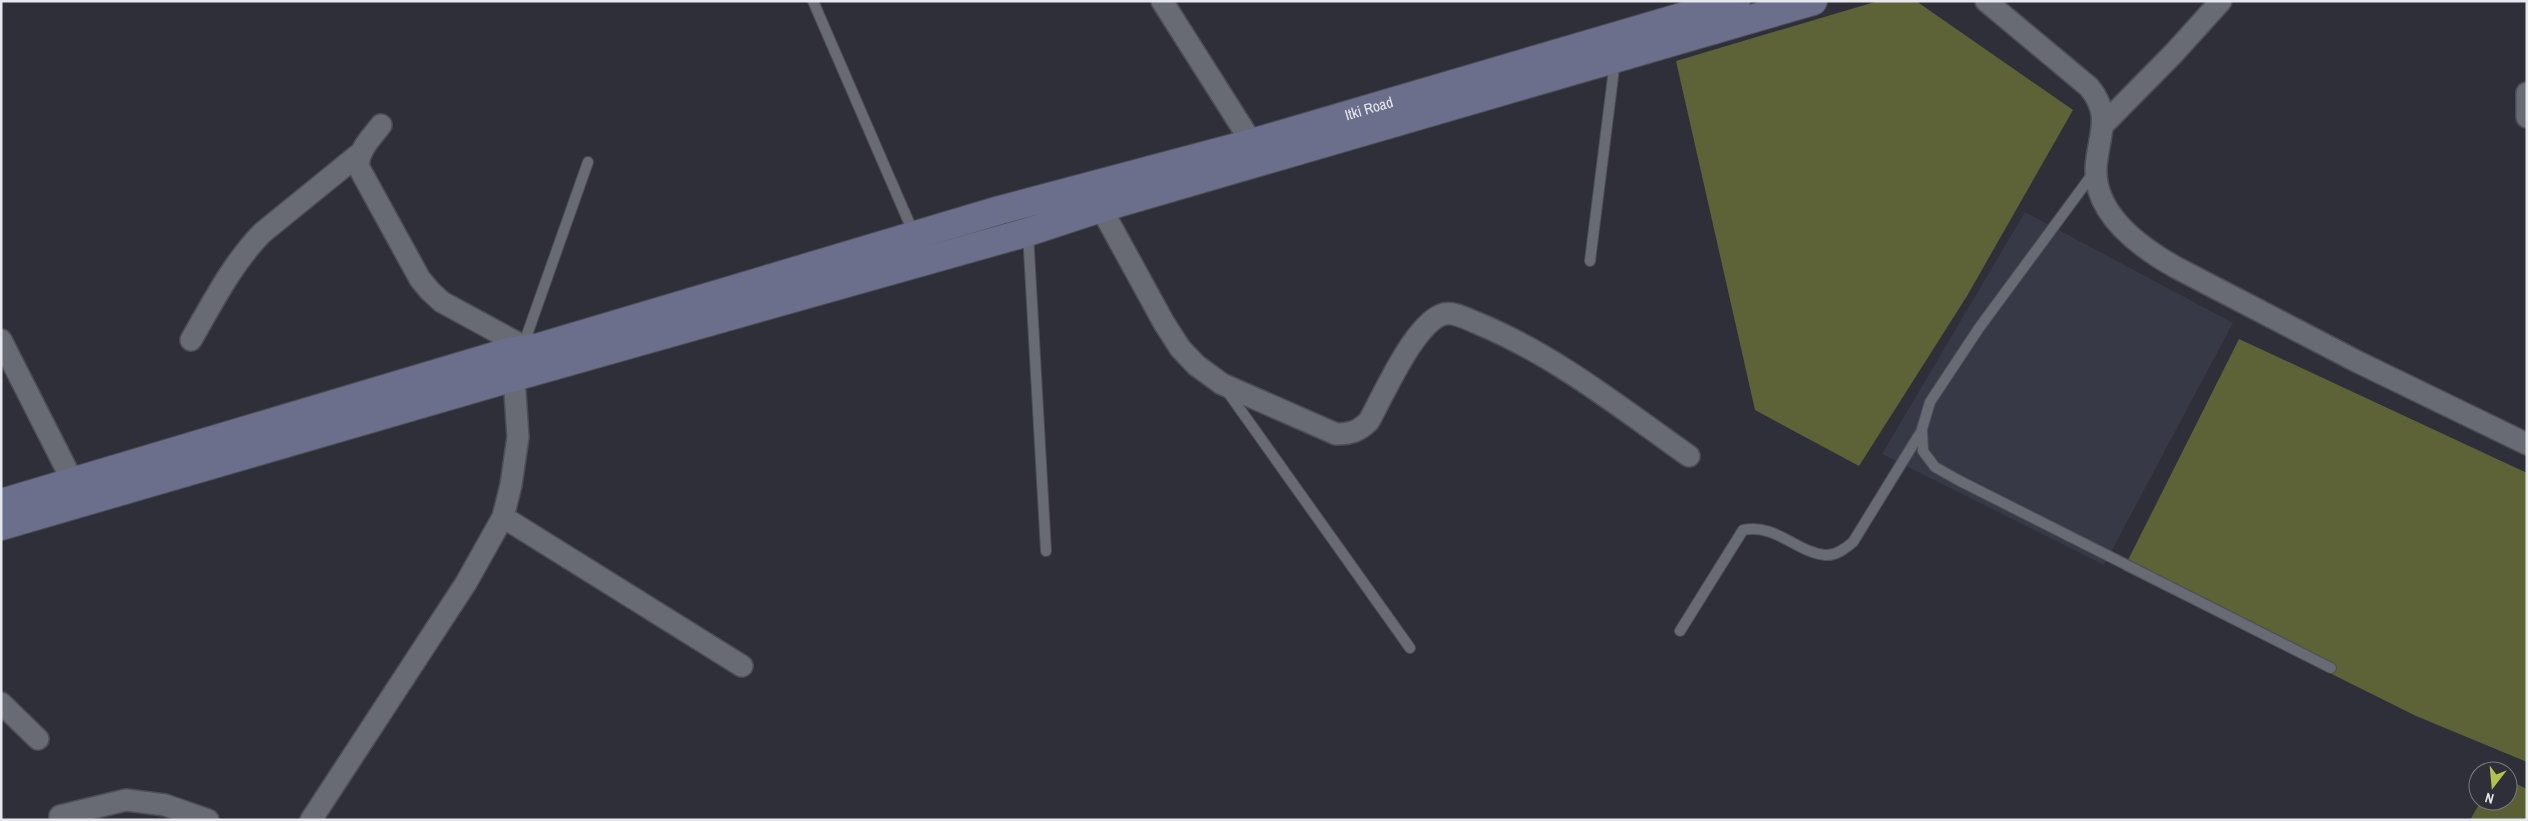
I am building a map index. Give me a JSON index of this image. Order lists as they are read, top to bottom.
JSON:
{
  "streets": {
    "main road": ["Itki Road"]
  },
  "north": "bottom"
}
